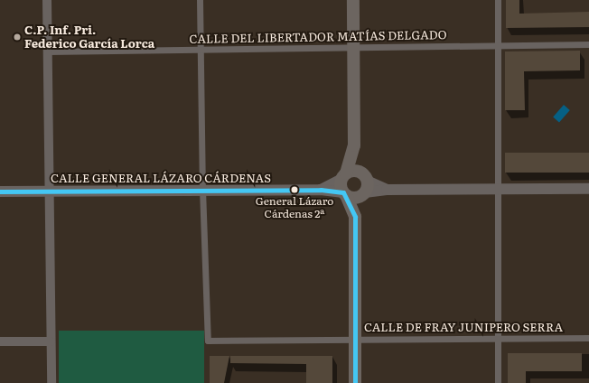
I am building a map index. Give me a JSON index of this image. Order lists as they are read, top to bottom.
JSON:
{
  "streets": {
    "street": ["CALLE DEL LIBERTADOR MATÍAS DELGADO", "CALLE GENERAL LÁZARO CÁRDENAS", "CALLE DE FRAY JUNIPERO SERRA"]
  },
  "crossings": [
    ["CALLE GENERAL LÁZARO CÁRDENAS", "CALLE DE FRAY JUNIPERO SERRA"]
  ],
  "places": ["C.P. Inf. Pri. Federico García Lorca", "General Lázaro Cárdenas 2ª"]
}
